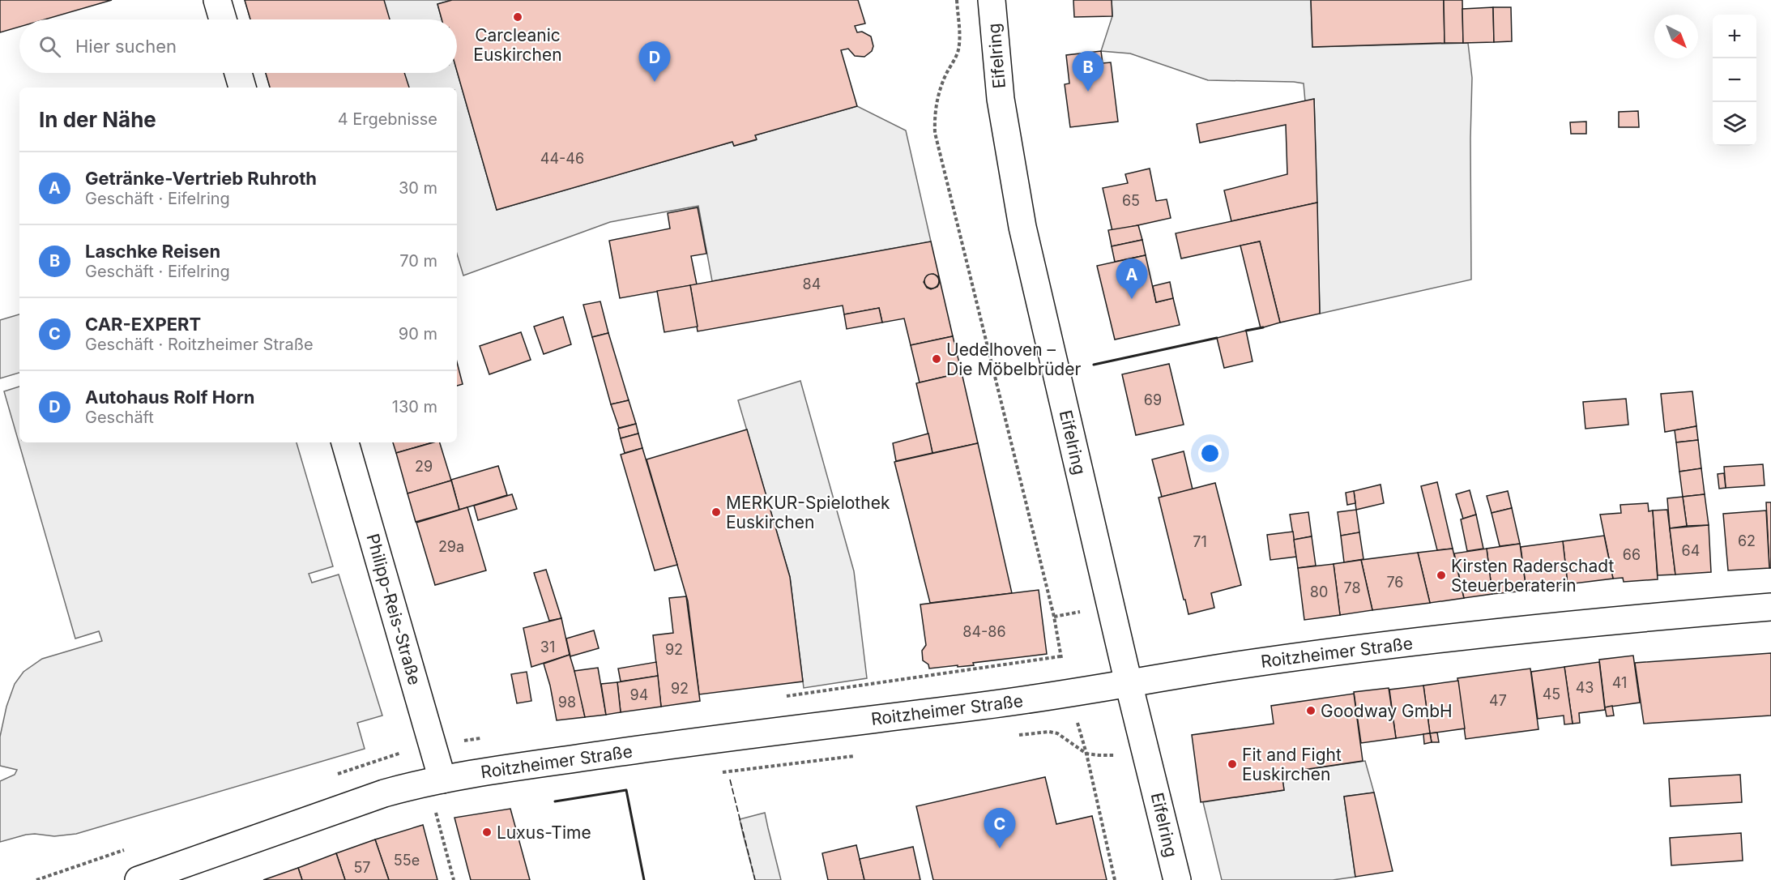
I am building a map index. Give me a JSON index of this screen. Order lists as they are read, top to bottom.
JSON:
{
  "streets": {
    "street": ["Eifelring", "Philipp-Reis-Straße", "Roitzheimer Straße"]
  },
  "crossings": [
    ["Eifelring", "Roitzheimer Straße"],
    ["Philipp-Reis-Straße", "Roitzheimer Straße"]
  ],
  "places": [
    "Carcleanic Euskirchen",
    "Uedelhoven – Die Möbelbrüder",
    "MERKUR-Spielothek Euskirchen",
    "Kirsten Raderschadt Steuerberaterin",
    "Goodway GmbH",
    "Fit and Fight Euskirchen",
    "Luxus-Time"
  ],
  "house_numbers": [
    "44-46",
    "65",
    "84",
    "69",
    "29",
    "62",
    "71",
    "29a",
    "64",
    "66",
    "76",
    "78",
    "80",
    "84-86",
    "31",
    "92",
    "41",
    "43",
    "92",
    "45",
    "94",
    "47",
    "98",
    "55e",
    "57"
  ],
  "north": "bottom right",
  "page": {
    "map_buttons": ["+", "−"],
    "search": "Hier suchen",
    "pins": [
      "D",
      "B",
      "A",
      "C"
    ],
    "heading": ["In der Nähe", "4 Ergebnisse"],
    "list": [
      {
        "mark": "A",
        "name": "Getränke-Vertrieb Ruhroth",
        "note": "Geschäft · Eifelring",
        "value": "30 m"
      },
      {
        "mark": "B",
        "name": "Laschke Reisen",
        "note": "Geschäft · Eifelring",
        "value": "70 m"
      },
      {
        "mark": "C",
        "name": "CAR-EXPERT",
        "note": "Geschäft · Roitzheimer Straße",
        "value": "90 m"
      },
      {
        "mark": "D",
        "name": "Autohaus Rolf Horn",
        "note": "Geschäft",
        "value": "130 m"
      }
    ]
  }
}
